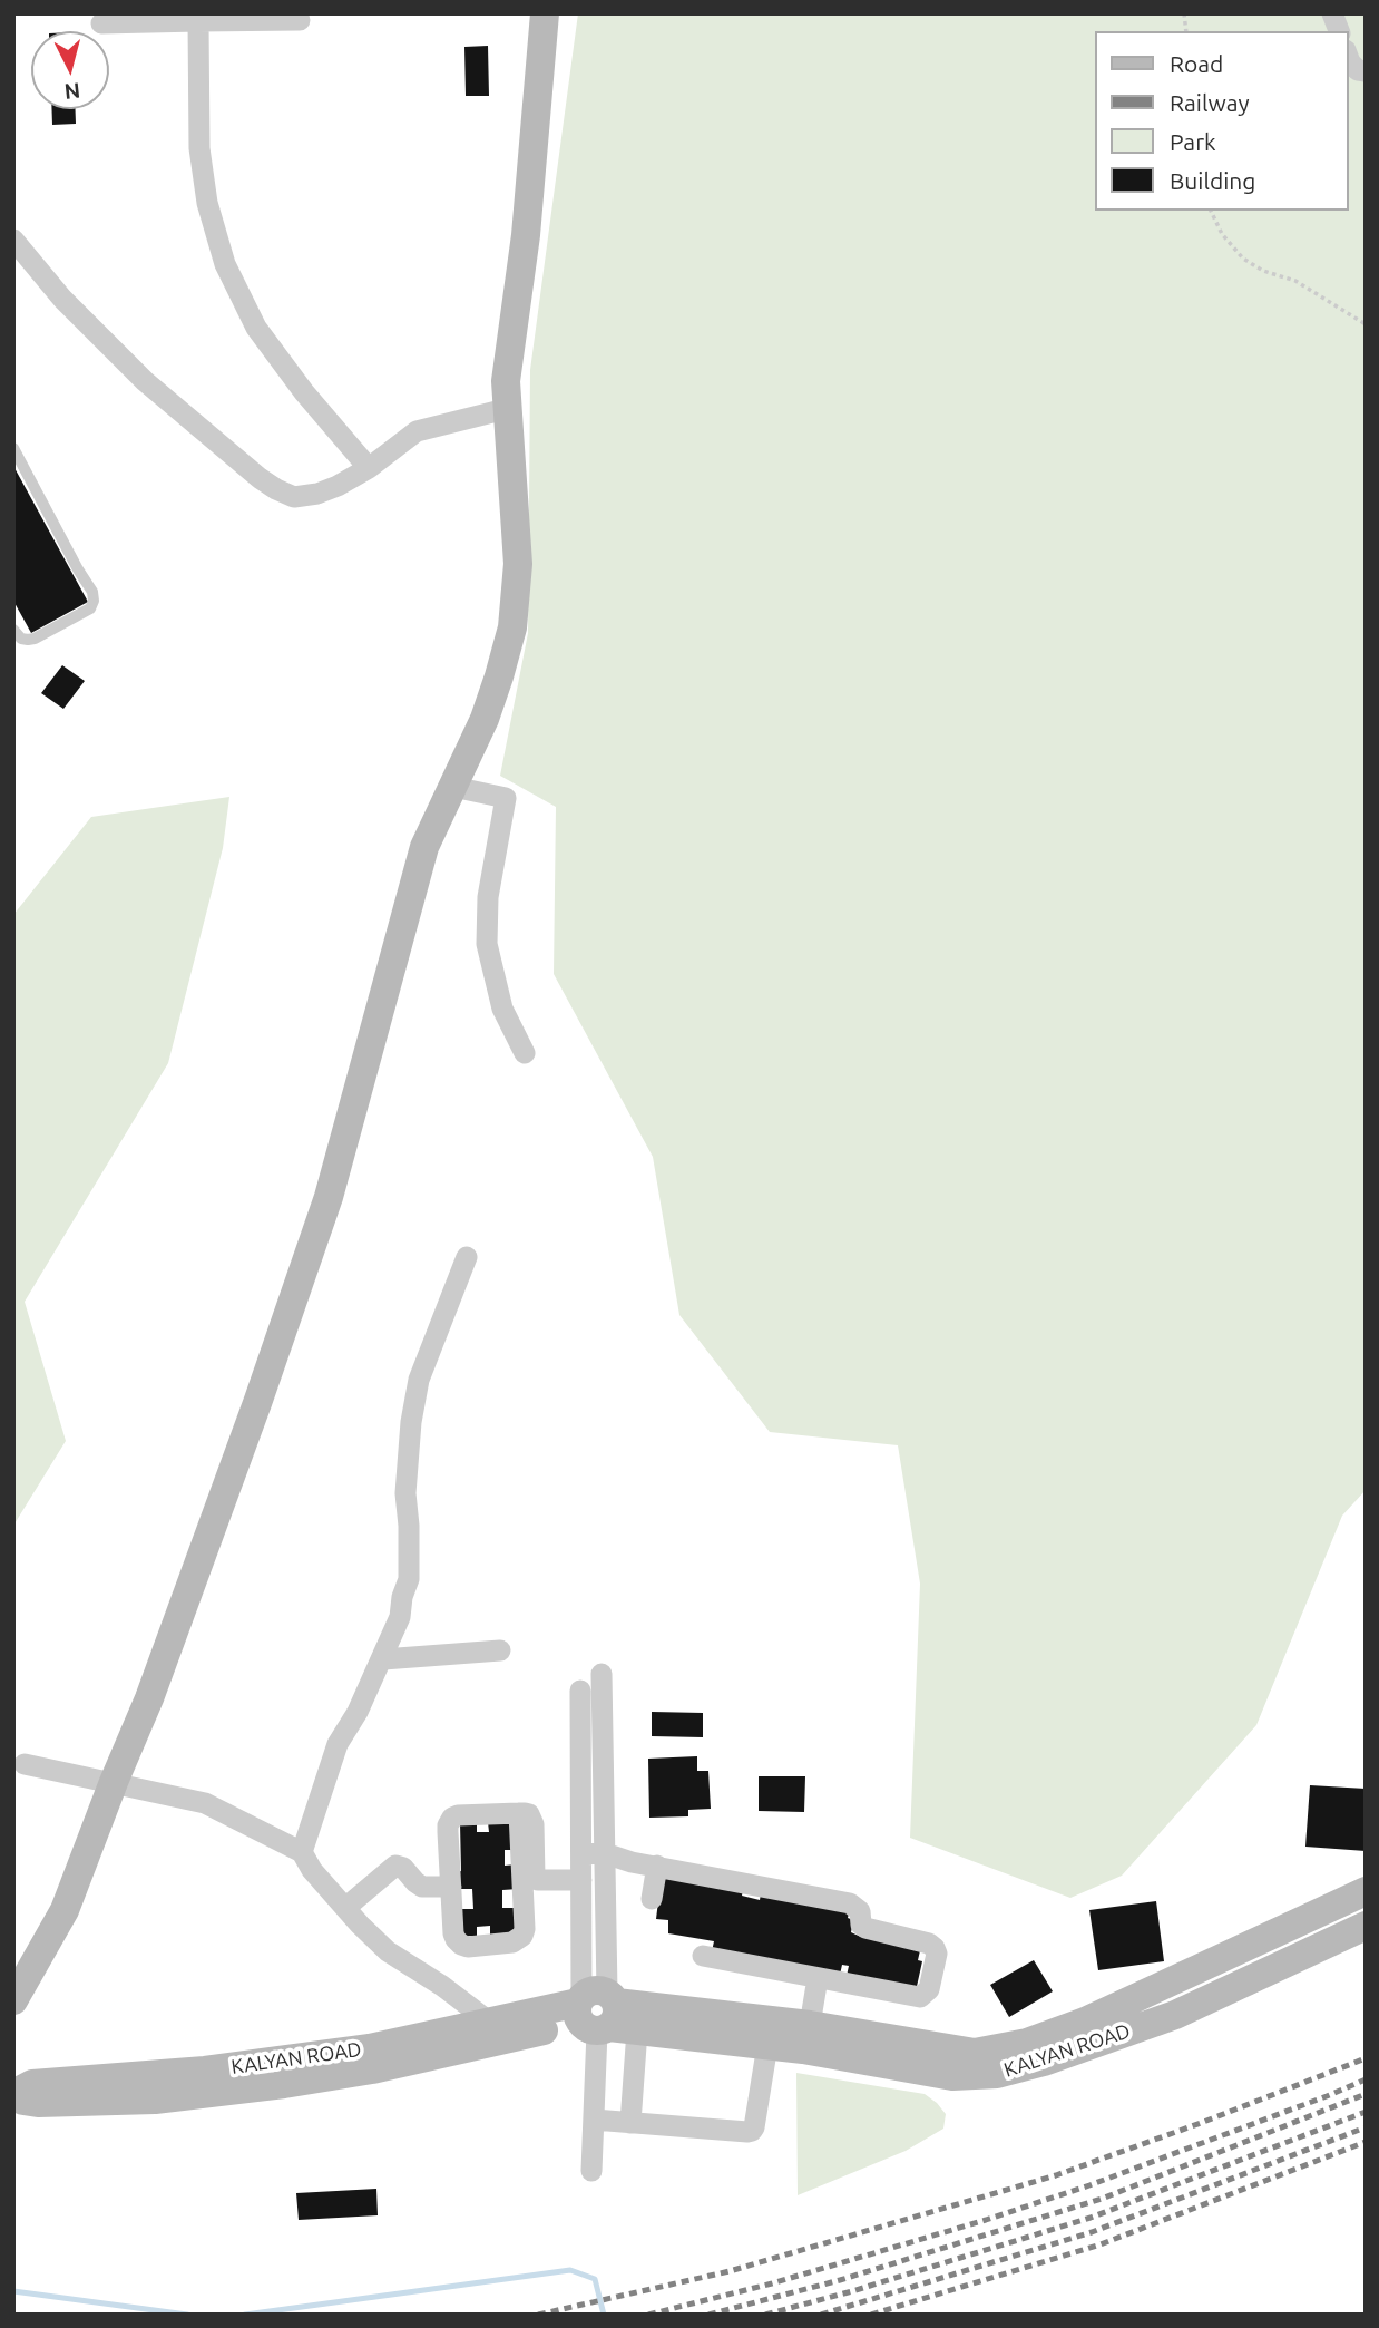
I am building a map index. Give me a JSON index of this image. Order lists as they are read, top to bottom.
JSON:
{
  "streets": {
    "main road": ["KALYAN ROAD"]
  },
  "legend": [
    "Road",
    "Railway",
    "Park",
    "Building"
  ],
  "north": "bottom"
}
